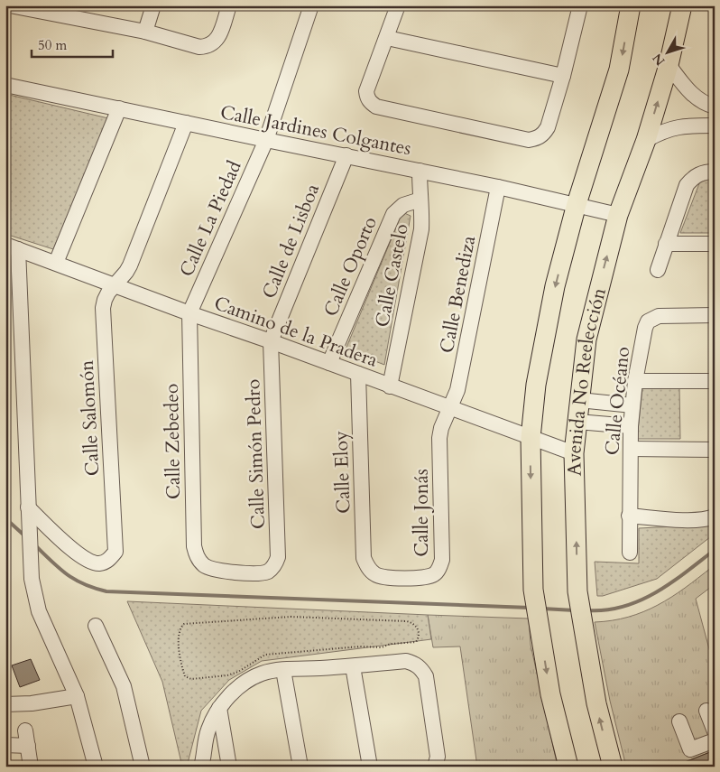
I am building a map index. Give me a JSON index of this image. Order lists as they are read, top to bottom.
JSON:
{
  "streets": {
    "main road": ["Avenida No Reelección"],
    "street": [
      "Calle Jardines Colgantes",
      "Calle La Piedad",
      "Calle de Lisboa",
      "Calle Oporto",
      "Calle Castelo",
      "Calle Benediza",
      "Camino de la Pradera",
      "Calle Océano",
      "Calle Salomón",
      "Calle Zebedeo",
      "Calle Simón Pedro",
      "Calle Eloy",
      "Calle Jonás"
    ]
  },
  "crossings": [
    ["Calle Jardines Colgantes", "Calle La Piedad"],
    ["Calle Jardines Colgantes", "Calle de Lisboa"],
    ["Calle Jardines Colgantes", "Calle Castelo"],
    ["Calle Jardines Colgantes", "Calle Benediza"],
    ["Calle Jardines Colgantes", "Avenida No Reelección"],
    ["Calle Jardines Colgantes", "Calle Salomón"],
    ["Calle La Piedad", "Camino de la Pradera"],
    ["Calle La Piedad", "Calle Zebedeo"],
    ["Calle de Lisboa", "Camino de la Pradera"],
    ["Calle de Lisboa", "Calle Simón Pedro"],
    ["Calle Oporto", "Calle Castelo"],
    ["Calle Oporto", "Camino de la Pradera"],
    ["Calle Castelo", "Camino de la Pradera"],
    ["Calle Benediza", "Camino de la Pradera"],
    ["Calle Benediza", "Calle Jonás"],
    ["Camino de la Pradera", "Avenida No Reelección"],
    ["Camino de la Pradera", "Calle Salomón"],
    ["Camino de la Pradera", "Calle Zebedeo"],
    ["Camino de la Pradera", "Calle Simón Pedro"],
    ["Camino de la Pradera", "Calle Eloy"],
    ["Camino de la Pradera", "Calle Jonás"],
    ["Calle Zebedeo", "Calle Simón Pedro"],
    ["Calle Eloy", "Calle Jonás"]
  ],
  "scale_bar": "50 m",
  "north": "bottom left"
}
